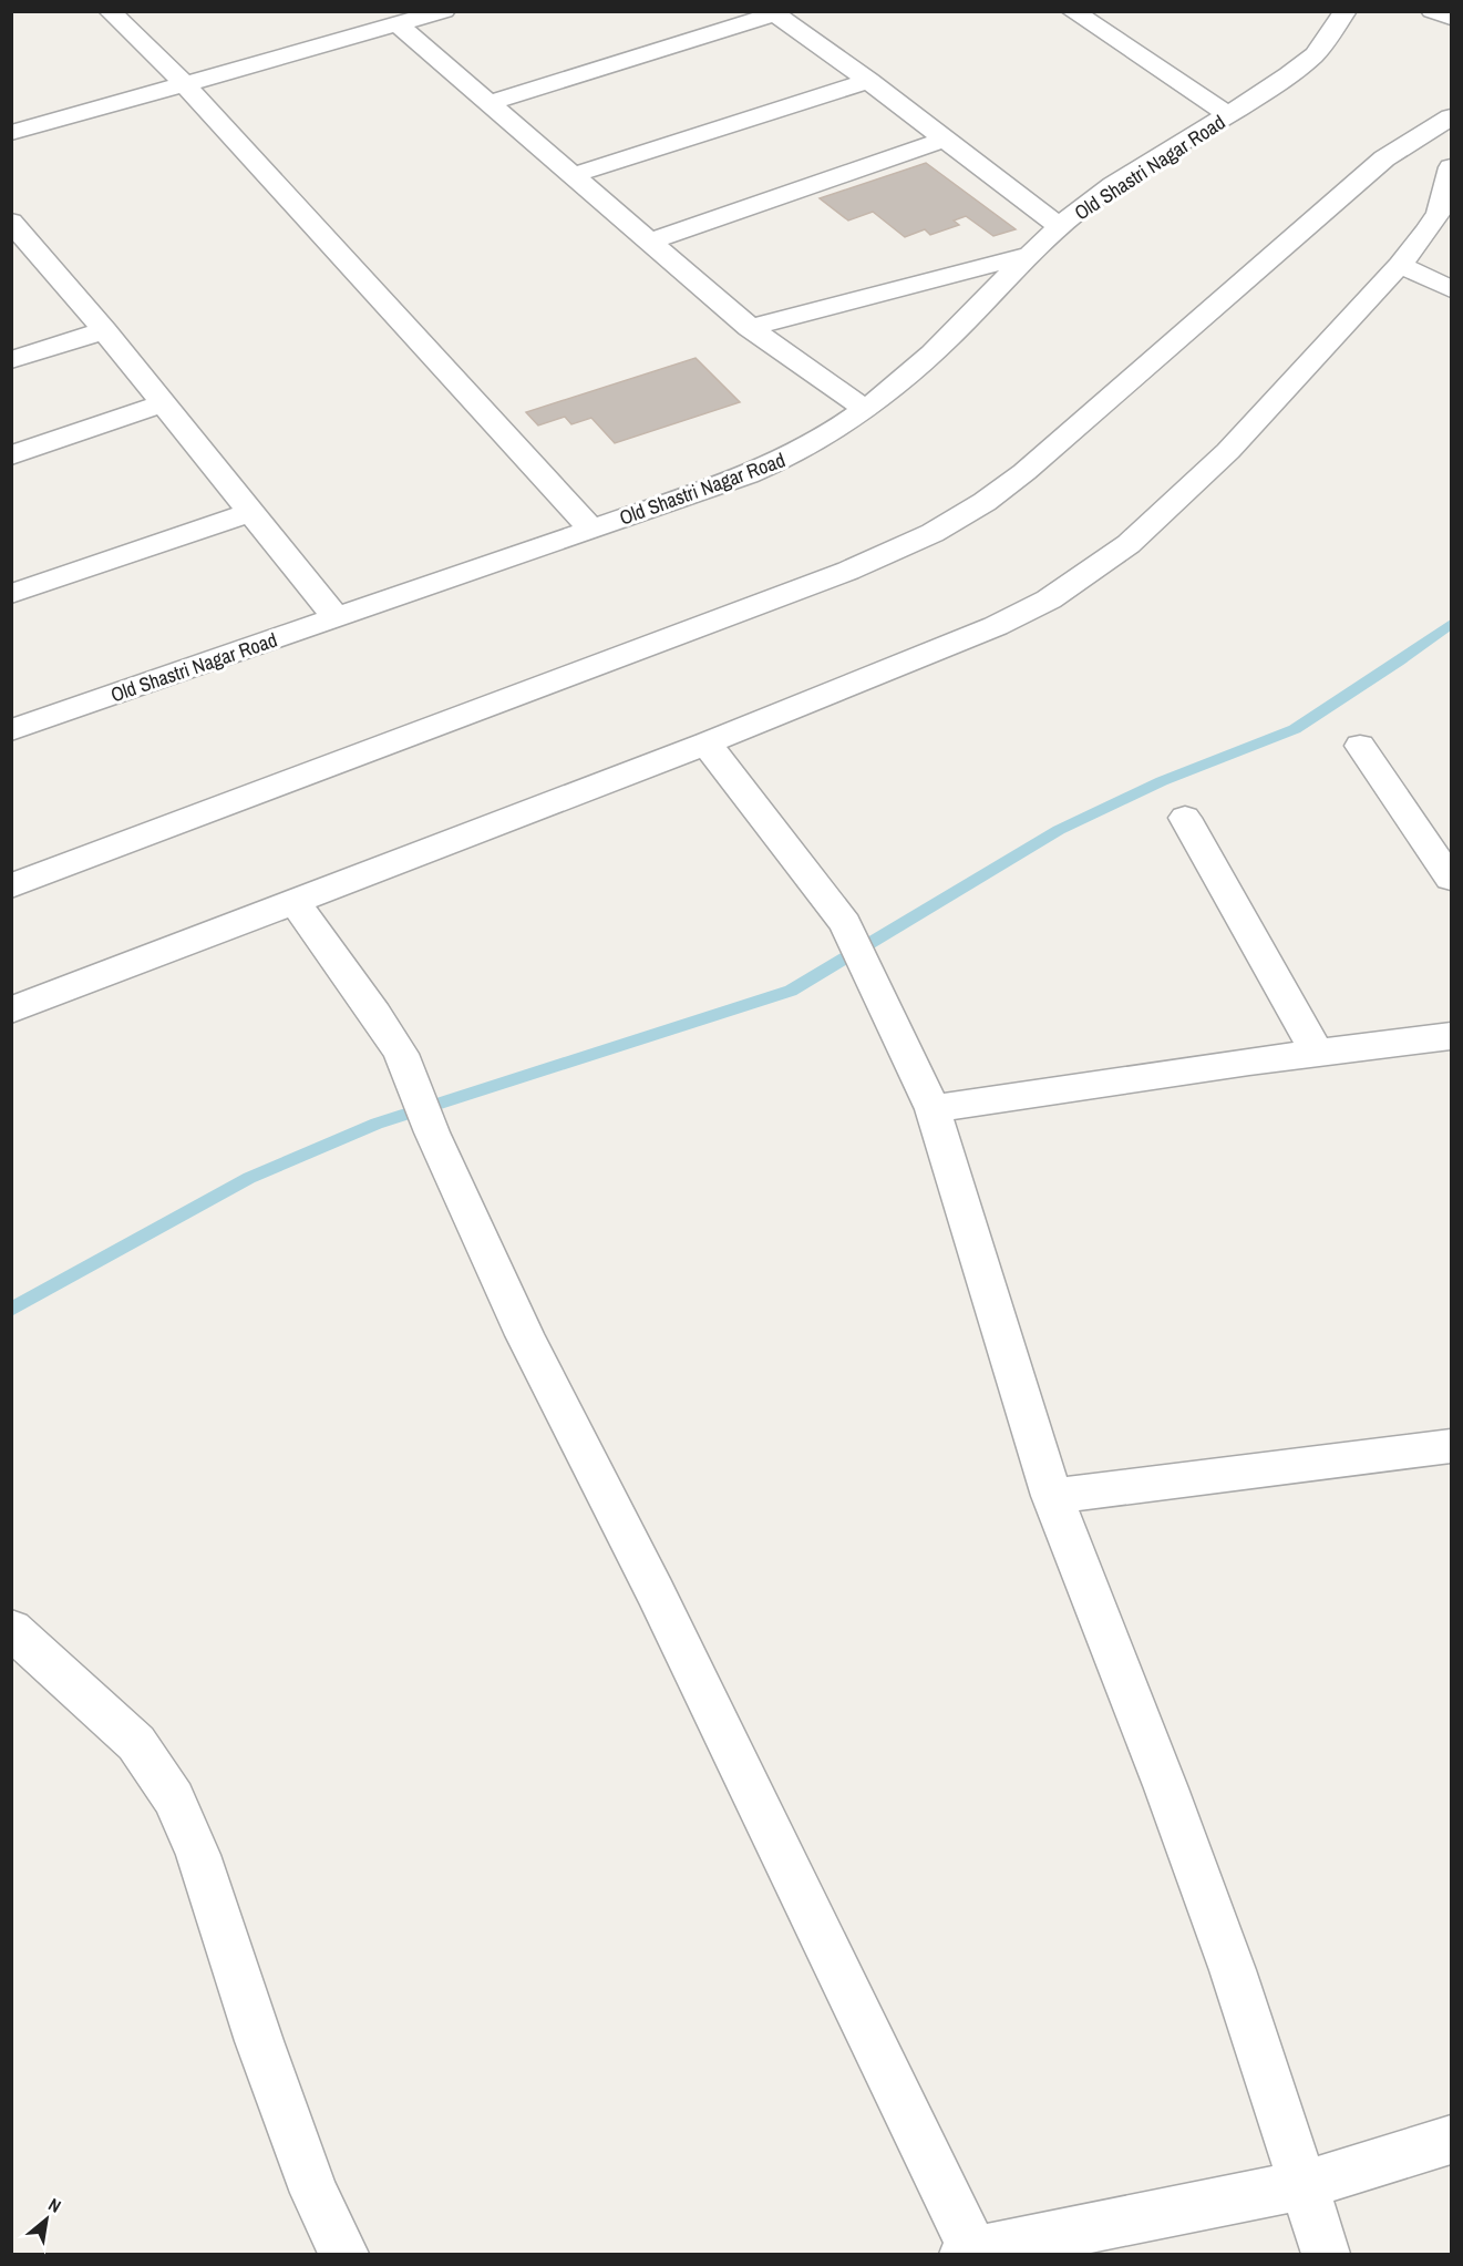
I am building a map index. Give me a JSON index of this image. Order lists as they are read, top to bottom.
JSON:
{
  "streets": {
    "street": ["Old Shastri Nagar Road"]
  },
  "north": "top right"
}
